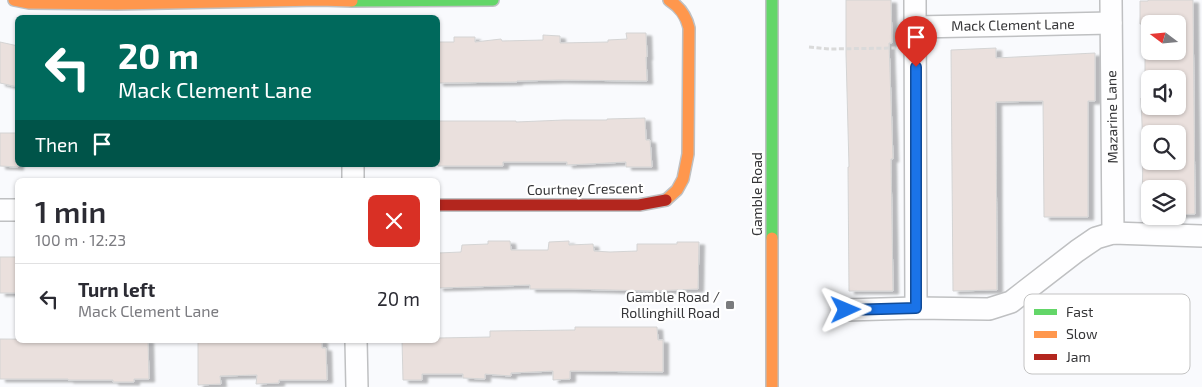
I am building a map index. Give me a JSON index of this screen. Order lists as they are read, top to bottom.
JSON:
{
  "streets": {
    "street": [
      "Mack Clement Lane",
      "Mazarine Lane",
      "Courtney Crescent",
      "Gamble Road"
    ]
  },
  "crossings": [
    ["Mack Clement Lane", "Mazarine Lane"]
  ],
  "places": {
    "transit": ["Gamble Road / Rollinghill Road"]
  },
  "legend": ["Fast", "Slow", "Jam"],
  "north": "left",
  "page": {
    "turn": ["20 m", "Mack Clement Lane"],
    "then": "Then",
    "heading": ["1 min", "100 m · 12:23"],
    "list": [
      {
        "name": "Turn left",
        "note": "Mack Clement Lane",
        "value": "20 m"
      }
    ]
  }
}
